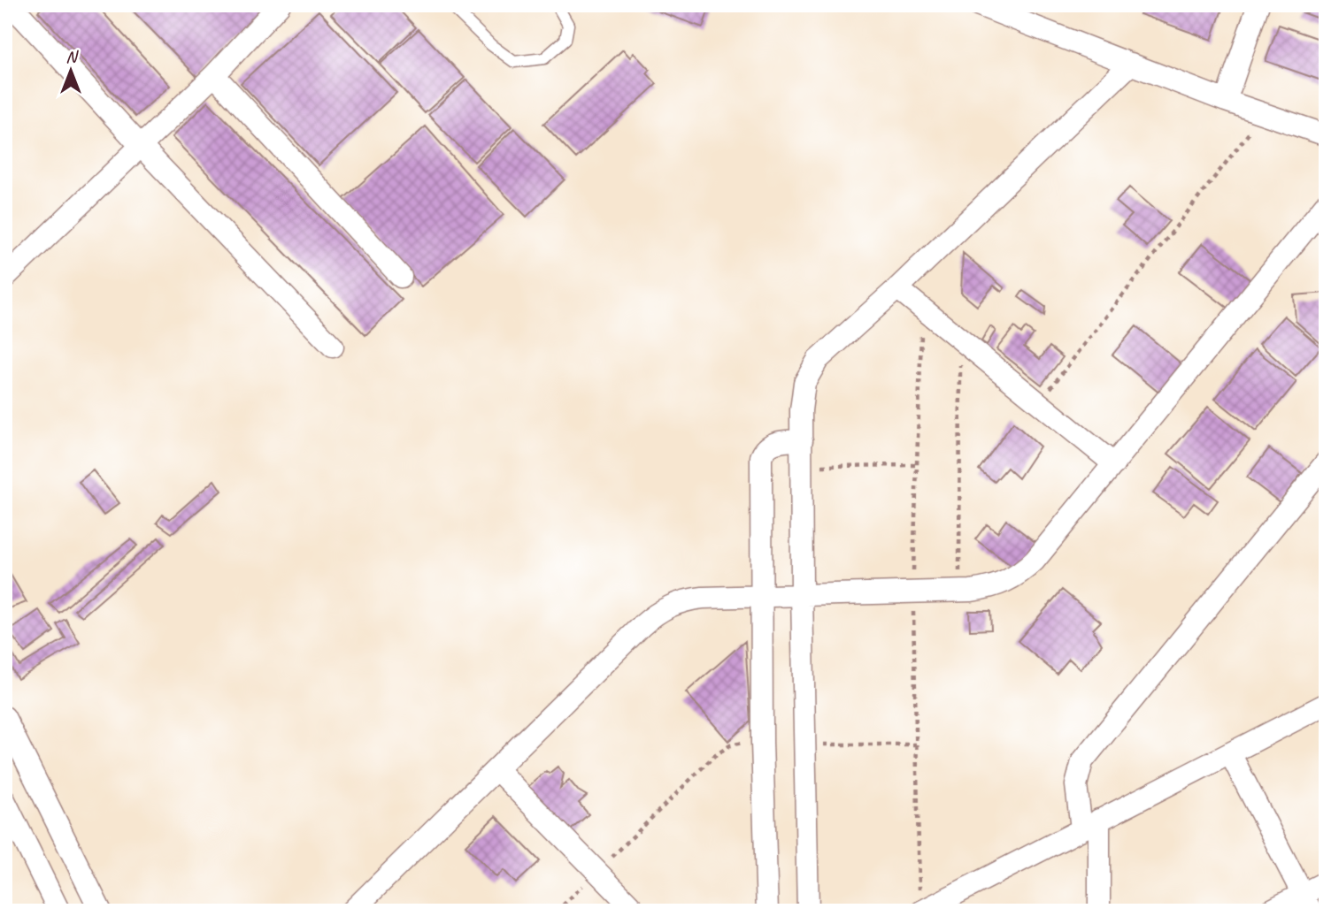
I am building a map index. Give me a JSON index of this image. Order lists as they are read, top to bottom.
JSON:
{
  "north": "top"
}
